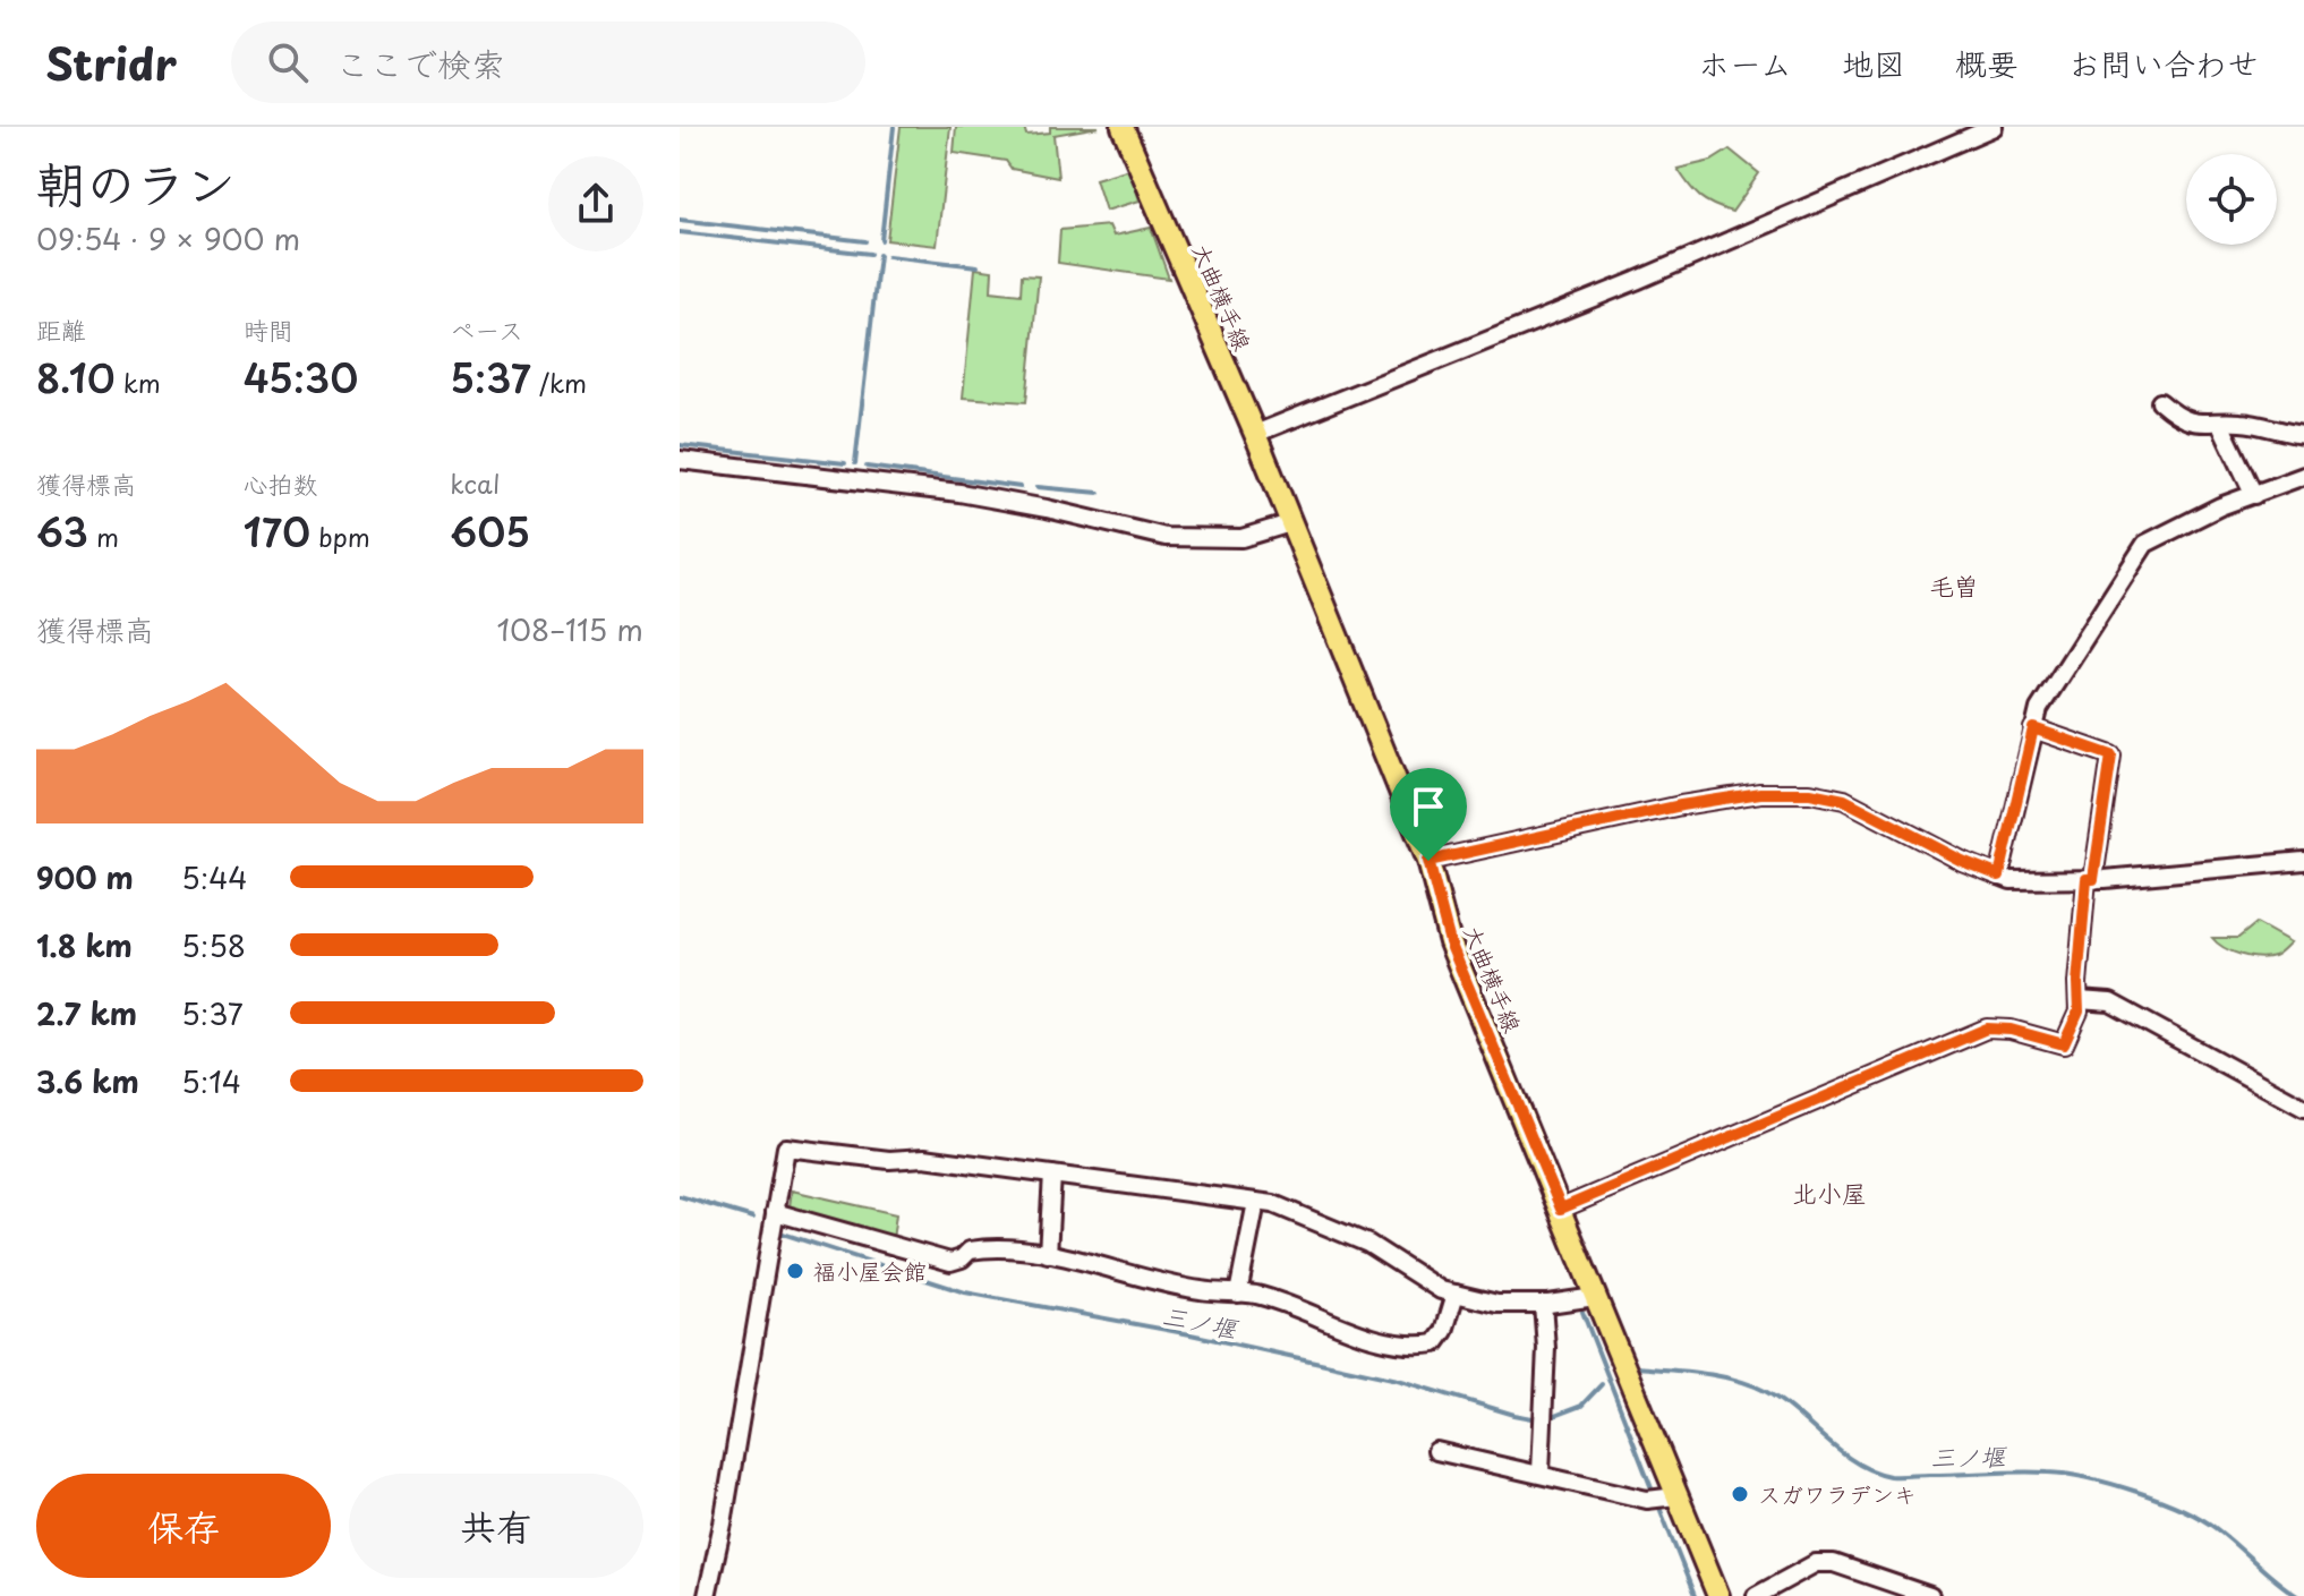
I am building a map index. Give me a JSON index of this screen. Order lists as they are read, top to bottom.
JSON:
{
  "streets": {
    "main road": ["大曲横手線"]
  },
  "districts": ["毛曽", "北小屋"],
  "water": ["三ノ堰"],
  "places": ["福小屋会館", "スガワラデンキ"],
  "page": {
    "header": "Stridr",
    "search": "ここで検索",
    "nav": [
      "ホーム",
      "地図",
      "概要",
      "お問い合わせ"
    ],
    "heading": ["朝のラン", "09:54 · 9 × 900 m"],
    "stats": [
      ["距離", "8.10 km"],
      ["時間", "45:30"],
      ["ペース", "5:37 /km"],
      ["獲得標高", "63 m"],
      ["心拍数", "170 bpm"],
      ["kcal", "605"]
    ],
    "chart": ["獲得標高", "108–115 m"],
    "list": [
      {
        "name": "900 m",
        "note": "5:44"
      },
      {
        "name": "1.8 km",
        "note": "5:58"
      },
      {
        "name": "2.7 km",
        "note": "5:37"
      },
      {
        "name": "3.6 km",
        "note": "5:14"
      }
    ],
    "buttons": ["保存", "共有"]
  }
}
